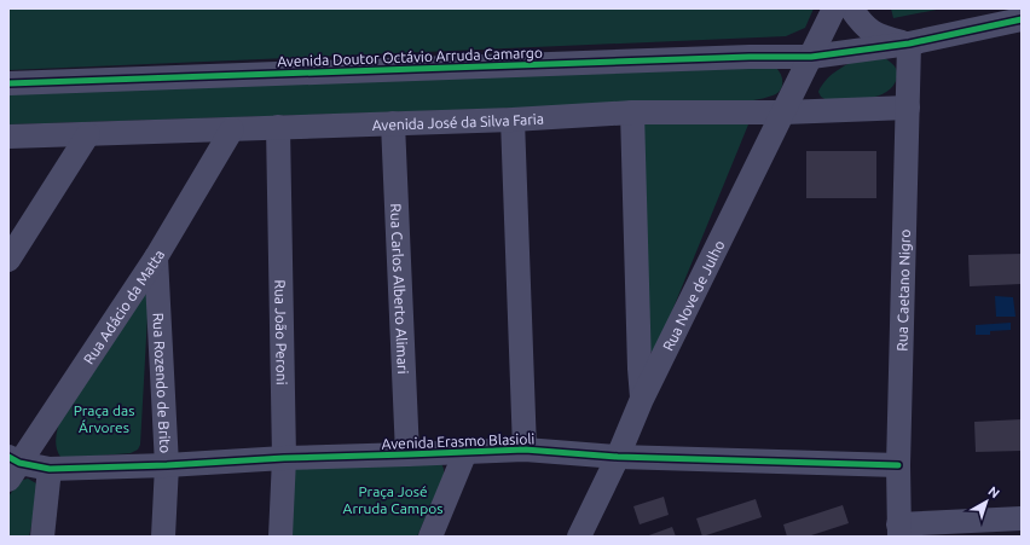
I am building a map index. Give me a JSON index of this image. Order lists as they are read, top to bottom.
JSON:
{
  "streets": {
    "street": [
      "Avenida Doutor Octávio Arruda Camargo",
      "Avenida José da Silva Faria",
      "Rua Carlos Alberto Alimari",
      "Rua Caetano Nigro",
      "Rua Nove de Julho",
      "Rua Adácio da Matta",
      "Rua João Peroni",
      "Rua Rozendo de Brito",
      "Avenida Erasmo Blasioli"
    ]
  },
  "crossings": [
    ["Avenida Doutor Octávio Arruda Camargo", "Rua Caetano Nigro"],
    ["Avenida Doutor Octávio Arruda Camargo", "Rua Nove de Julho"],
    ["Avenida José da Silva Faria", "Rua Carlos Alberto Alimari"],
    ["Avenida José da Silva Faria", "Rua Caetano Nigro"],
    ["Avenida José da Silva Faria", "Rua Nove de Julho"],
    ["Avenida José da Silva Faria", "Rua Adácio da Matta"],
    ["Avenida José da Silva Faria", "Rua João Peroni"],
    ["Rua Carlos Alberto Alimari", "Avenida Erasmo Blasioli"],
    ["Rua Caetano Nigro", "Avenida Erasmo Blasioli"],
    ["Rua Nove de Julho", "Avenida Erasmo Blasioli"],
    ["Rua Adácio da Matta", "Rua Rozendo de Brito"],
    ["Rua Adácio da Matta", "Avenida Erasmo Blasioli"],
    ["Rua João Peroni", "Avenida Erasmo Blasioli"],
    ["Rua Rozendo de Brito", "Avenida Erasmo Blasioli"]
  ],
  "parks": ["Praça das Árvores", "Praça José Arruda Campos"],
  "north": "top right"
}
